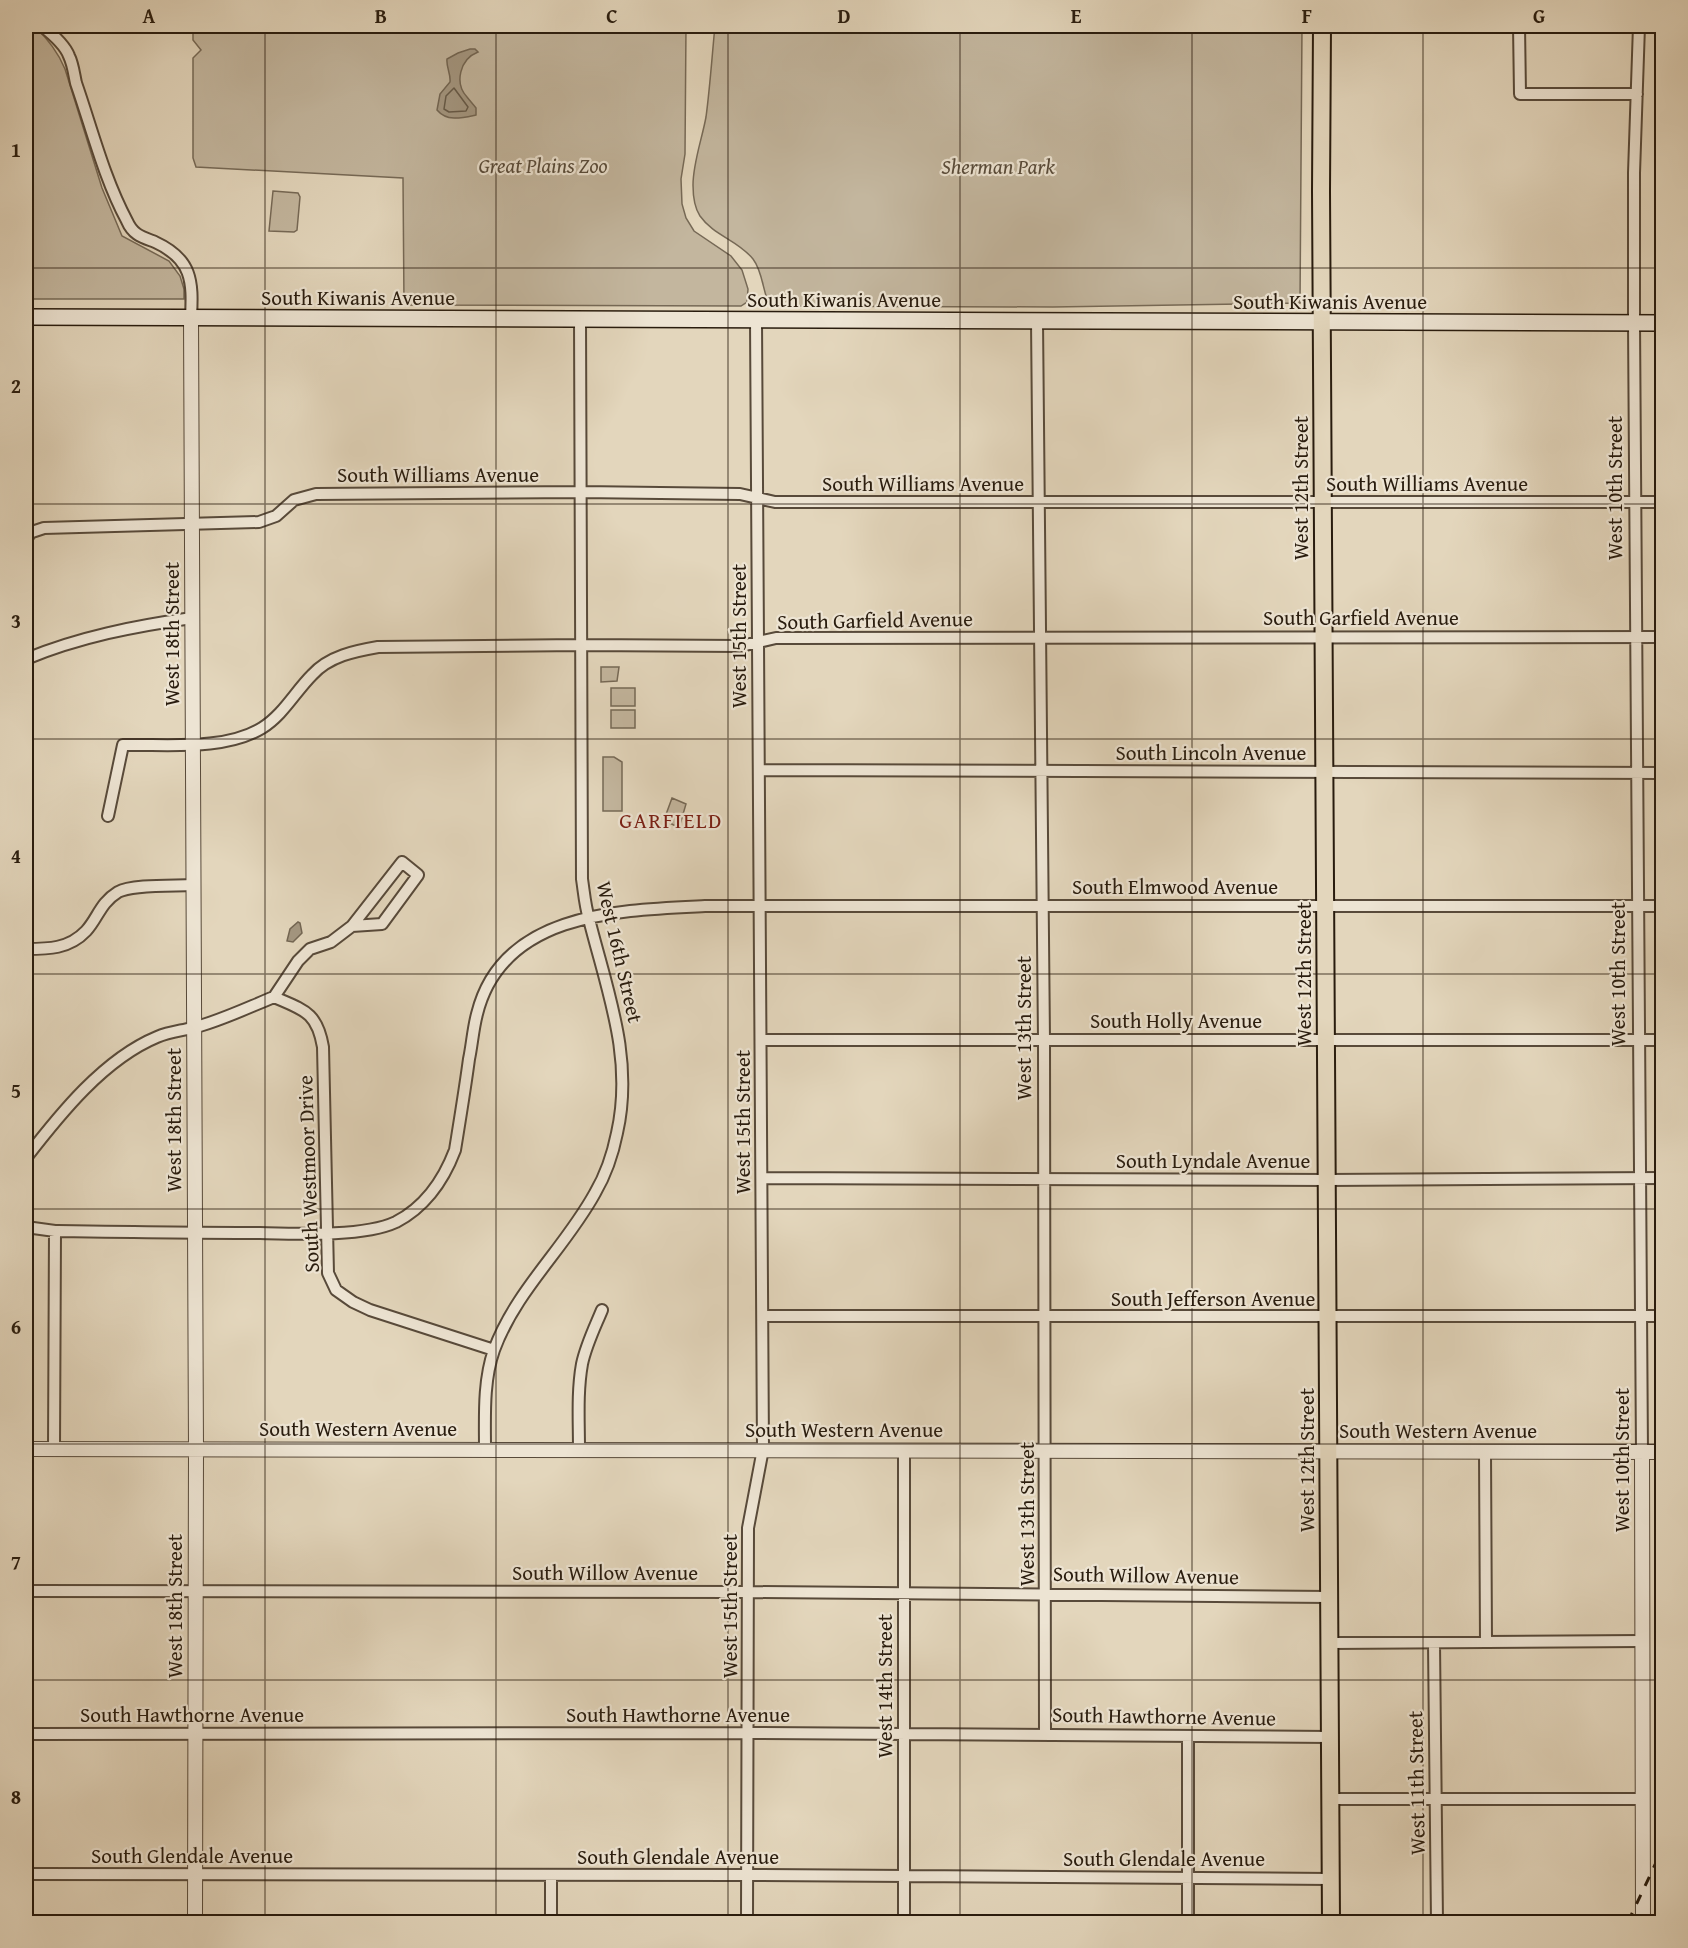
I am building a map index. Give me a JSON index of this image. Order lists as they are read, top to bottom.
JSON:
{
  "streets": {
    "main road": ["South Kiwanis Avenue", "West 12th Street"],
    "street": [
      "South Williams Avenue",
      "West 10th Street",
      "South Garfield Avenue",
      "West 18th Street",
      "West 15th Street",
      "South Lincoln Avenue",
      "South Elmwood Avenue",
      "West 16th Street",
      "South Holly Avenue",
      "West 13th Street",
      "South Lyndale Avenue",
      "South Westmoor Drive",
      "South Jefferson Avenue",
      "South Western Avenue",
      "South Willow Avenue",
      "West 14th Street",
      "South Hawthorne Avenue",
      "West 11th Street",
      "South Glendale Avenue"
    ]
  },
  "crossings": [
    ["South Kiwanis Avenue", "West 12th Street"],
    ["South Kiwanis Avenue", "West 10th Street"],
    ["South Kiwanis Avenue", "West 18th Street"],
    ["South Kiwanis Avenue", "West 15th Street"],
    ["South Kiwanis Avenue", "West 16th Street"],
    ["South Kiwanis Avenue", "West 13th Street"],
    ["South Williams Avenue", "West 12th Street"],
    ["South Williams Avenue", "West 10th Street"],
    ["South Williams Avenue", "West 18th Street"],
    ["South Williams Avenue", "West 15th Street"],
    ["South Williams Avenue", "West 16th Street"],
    ["South Williams Avenue", "West 13th Street"],
    ["West 12th Street", "South Garfield Avenue"],
    ["West 12th Street", "South Lincoln Avenue"],
    ["West 12th Street", "South Elmwood Avenue"],
    ["West 12th Street", "South Holly Avenue"],
    ["West 12th Street", "South Lyndale Avenue"],
    ["West 12th Street", "South Jefferson Avenue"],
    ["West 12th Street", "South Western Avenue"],
    ["West 12th Street", "South Willow Avenue"],
    ["West 12th Street", "South Hawthorne Avenue"],
    ["West 12th Street", "South Glendale Avenue"],
    ["West 10th Street", "South Garfield Avenue"],
    ["West 10th Street", "South Lincoln Avenue"],
    ["West 10th Street", "South Elmwood Avenue"],
    ["West 10th Street", "South Holly Avenue"],
    ["West 10th Street", "South Lyndale Avenue"],
    ["West 10th Street", "South Jefferson Avenue"],
    ["West 10th Street", "South Western Avenue"],
    ["South Garfield Avenue", "West 18th Street"],
    ["South Garfield Avenue", "West 15th Street"],
    ["South Garfield Avenue", "West 16th Street"],
    ["South Garfield Avenue", "West 13th Street"],
    ["West 18th Street", "South Elmwood Avenue"],
    ["West 18th Street", "South Western Avenue"],
    ["West 18th Street", "South Willow Avenue"],
    ["West 18th Street", "South Hawthorne Avenue"],
    ["West 18th Street", "South Glendale Avenue"],
    ["West 15th Street", "South Lincoln Avenue"],
    ["West 15th Street", "South Elmwood Avenue"],
    ["West 15th Street", "South Holly Avenue"],
    ["West 15th Street", "South Lyndale Avenue"],
    ["West 15th Street", "South Jefferson Avenue"],
    ["West 15th Street", "South Western Avenue"],
    ["West 15th Street", "South Willow Avenue"],
    ["West 15th Street", "South Hawthorne Avenue"],
    ["West 15th Street", "South Glendale Avenue"],
    ["South Lincoln Avenue", "West 13th Street"],
    ["South Elmwood Avenue", "West 16th Street"],
    ["South Elmwood Avenue", "West 13th Street"],
    ["South Elmwood Avenue", "South Westmoor Drive"],
    ["West 16th Street", "South Westmoor Drive"],
    ["West 16th Street", "South Western Avenue"],
    ["South Holly Avenue", "West 13th Street"],
    ["West 13th Street", "South Lyndale Avenue"],
    ["West 13th Street", "South Jefferson Avenue"],
    ["West 13th Street", "South Western Avenue"],
    ["West 13th Street", "South Willow Avenue"],
    ["West 13th Street", "South Hawthorne Avenue"],
    ["South Western Avenue", "West 14th Street"],
    ["South Willow Avenue", "West 14th Street"],
    ["West 14th Street", "South Hawthorne Avenue"],
    ["West 14th Street", "South Glendale Avenue"]
  ],
  "districts": ["GARFIELD"],
  "parks": ["Great Plains Zoo", "Sherman Park"],
  "grid": {
    "columns": [
      "A",
      "B",
      "C",
      "D",
      "E",
      "F",
      "G"
    ],
    "rows": [
      "1",
      "2",
      "3",
      "4",
      "5",
      "6",
      "7",
      "8"
    ]
  }
}
